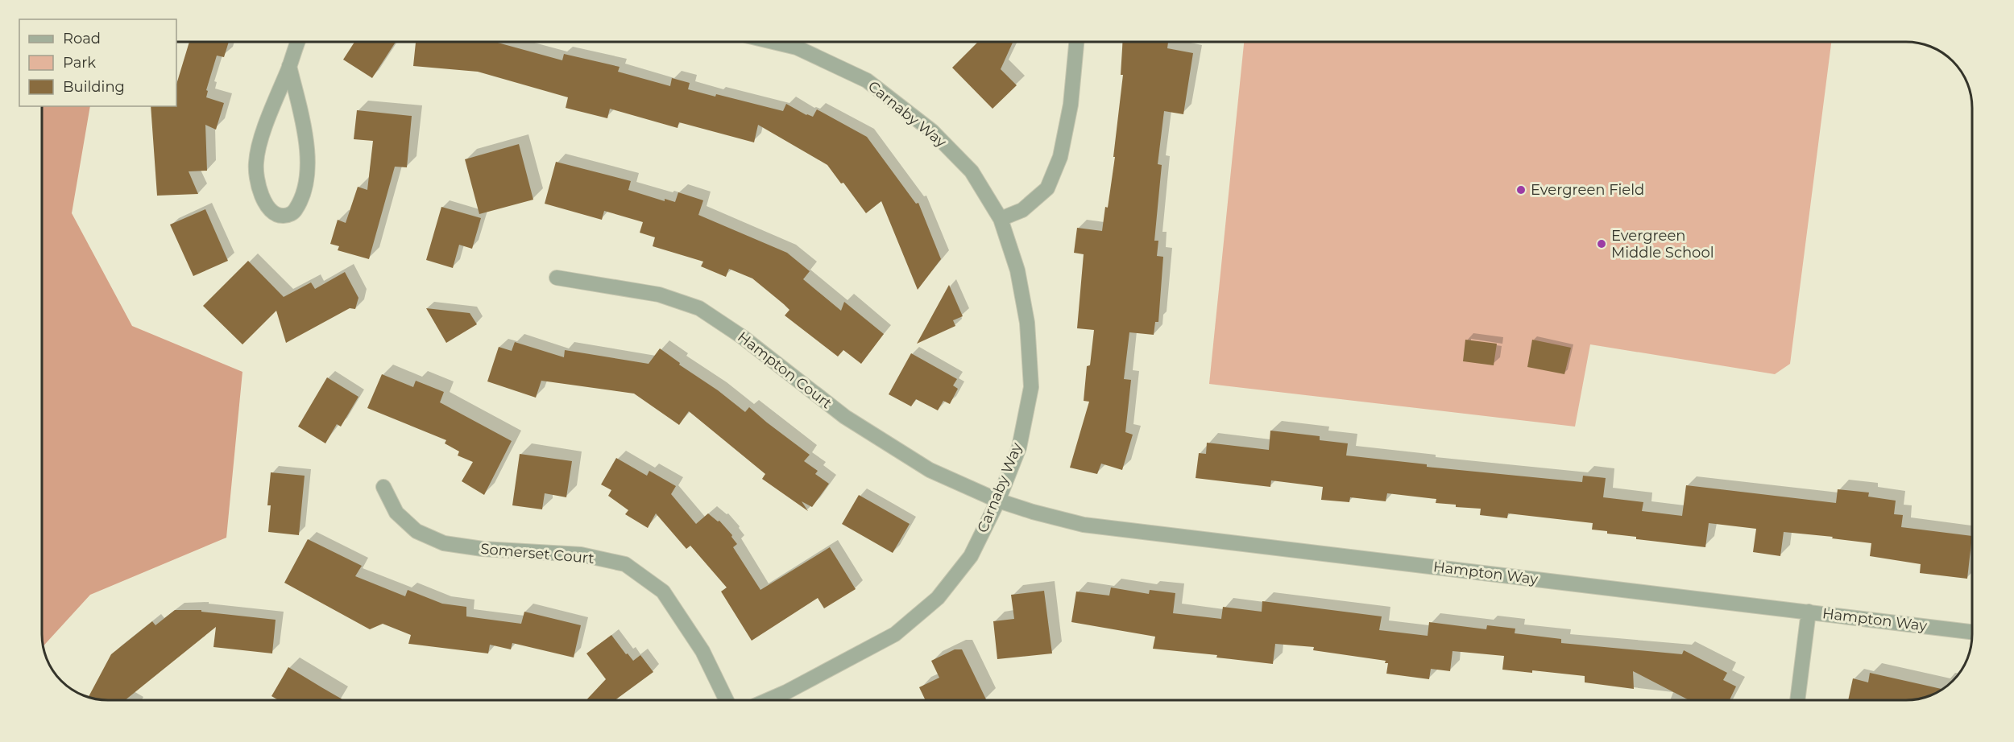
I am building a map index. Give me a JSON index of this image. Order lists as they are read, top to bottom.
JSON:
{
  "streets": {
    "street": [
      "Carnaby Way",
      "Hampton Court",
      "Somerset Court",
      "Hampton Way"
    ]
  },
  "crossings": [
    ["Carnaby Way", "Hampton Court"],
    ["Carnaby Way", "Hampton Way"],
    ["Hampton Court", "Hampton Way"]
  ],
  "places": ["Evergreen Field", "Evergreen Middle School"],
  "legend": ["Road", "Park", "Building"]
}
